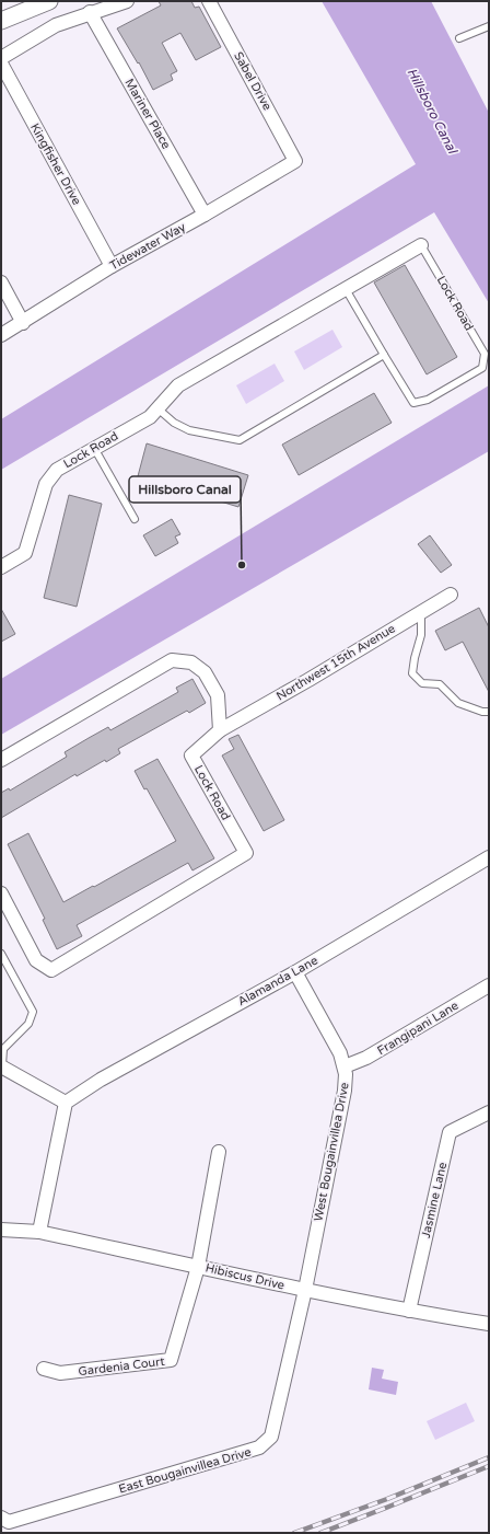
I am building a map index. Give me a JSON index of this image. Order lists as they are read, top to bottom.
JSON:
{
  "streets": {
    "street": [
      "Sabel Drive",
      "Mariner Place",
      "Kingfisher Drive",
      "Tidewater Way",
      "Lock Road",
      "Northwest 15th Avenue",
      "Alamanda Lane",
      "Frangipani Lane",
      "West Bougainvillea Drive",
      "Jasmine Lane",
      "Hibiscus Drive",
      "Gardenia Court",
      "East Bougainvillea Drive"
    ]
  },
  "crossings": [
    ["Sabel Drive", "Tidewater Way"],
    ["Mariner Place", "Tidewater Way"],
    ["Kingfisher Drive", "Tidewater Way"],
    ["Lock Road", "Northwest 15th Avenue"],
    ["Alamanda Lane", "West Bougainvillea Drive"],
    ["Frangipani Lane", "West Bougainvillea Drive"],
    ["West Bougainvillea Drive", "Hibiscus Drive"],
    ["West Bougainvillea Drive", "East Bougainvillea Drive"],
    ["Jasmine Lane", "Hibiscus Drive"],
    ["Hibiscus Drive", "Gardenia Court"],
    ["Hibiscus Drive", "East Bougainvillea Drive"]
  ],
  "water": ["Hillsboro Canal"],
  "places": ["Hillsboro Canal"]
}
